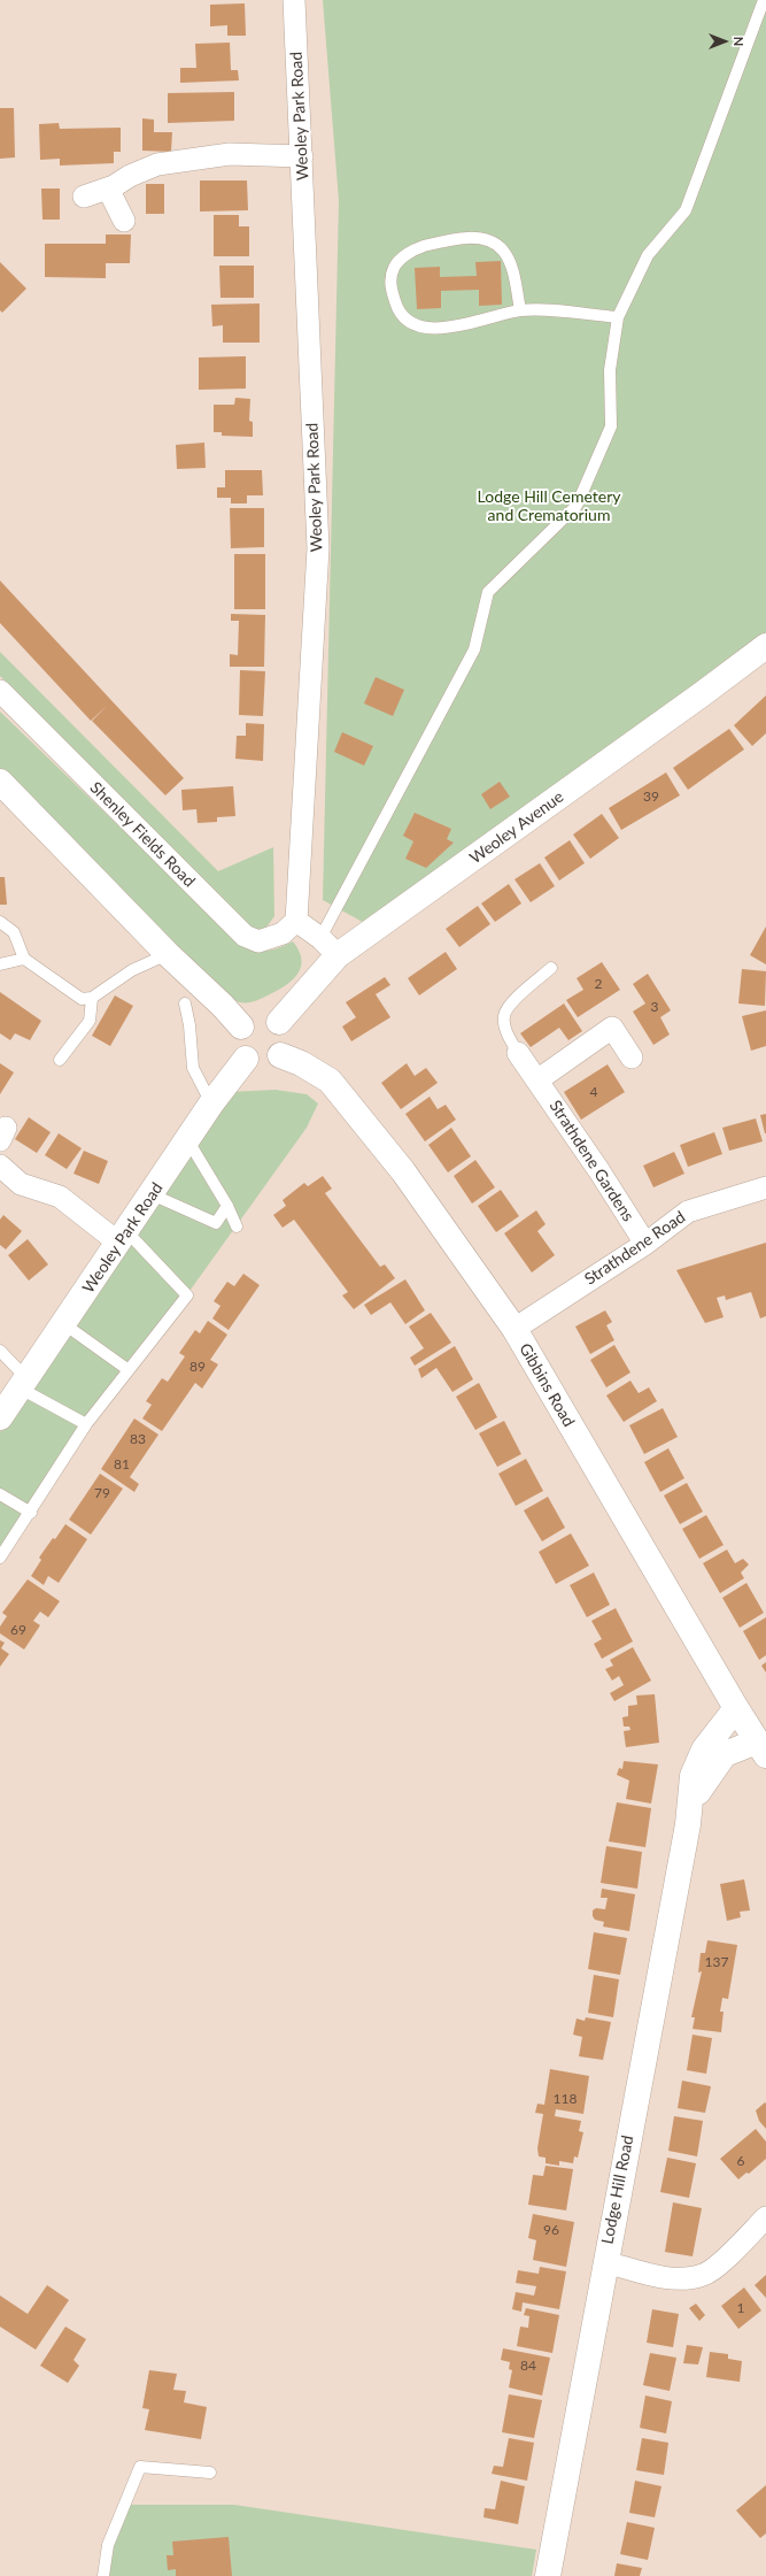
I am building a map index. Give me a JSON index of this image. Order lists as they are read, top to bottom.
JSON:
{
  "streets": {
    "street": [
      "Weoley Park Road",
      "Weoley Avenue",
      "Shenley Fields Road",
      "Strathdene Gardens",
      "Strathdene Road",
      "Gibbins Road",
      "Lodge Hill Road"
    ]
  },
  "crossings": [
    ["Weoley Park Road", "Weoley Avenue"],
    ["Weoley Park Road", "Shenley Fields Road"],
    ["Weoley Park Road", "Gibbins Road"],
    ["Weoley Avenue", "Gibbins Road"],
    ["Strathdene Gardens", "Strathdene Road"],
    ["Strathdene Road", "Gibbins Road"],
    ["Gibbins Road", "Lodge Hill Road"]
  ],
  "parks": ["Lodge Hill Cemetery and Crematorium"],
  "house_numbers": [
    "39",
    "2",
    "3",
    "4",
    "89",
    "83",
    "81",
    "79",
    "69",
    "137",
    "118",
    "6",
    "96",
    "1",
    "84"
  ],
  "north": "right"
}
